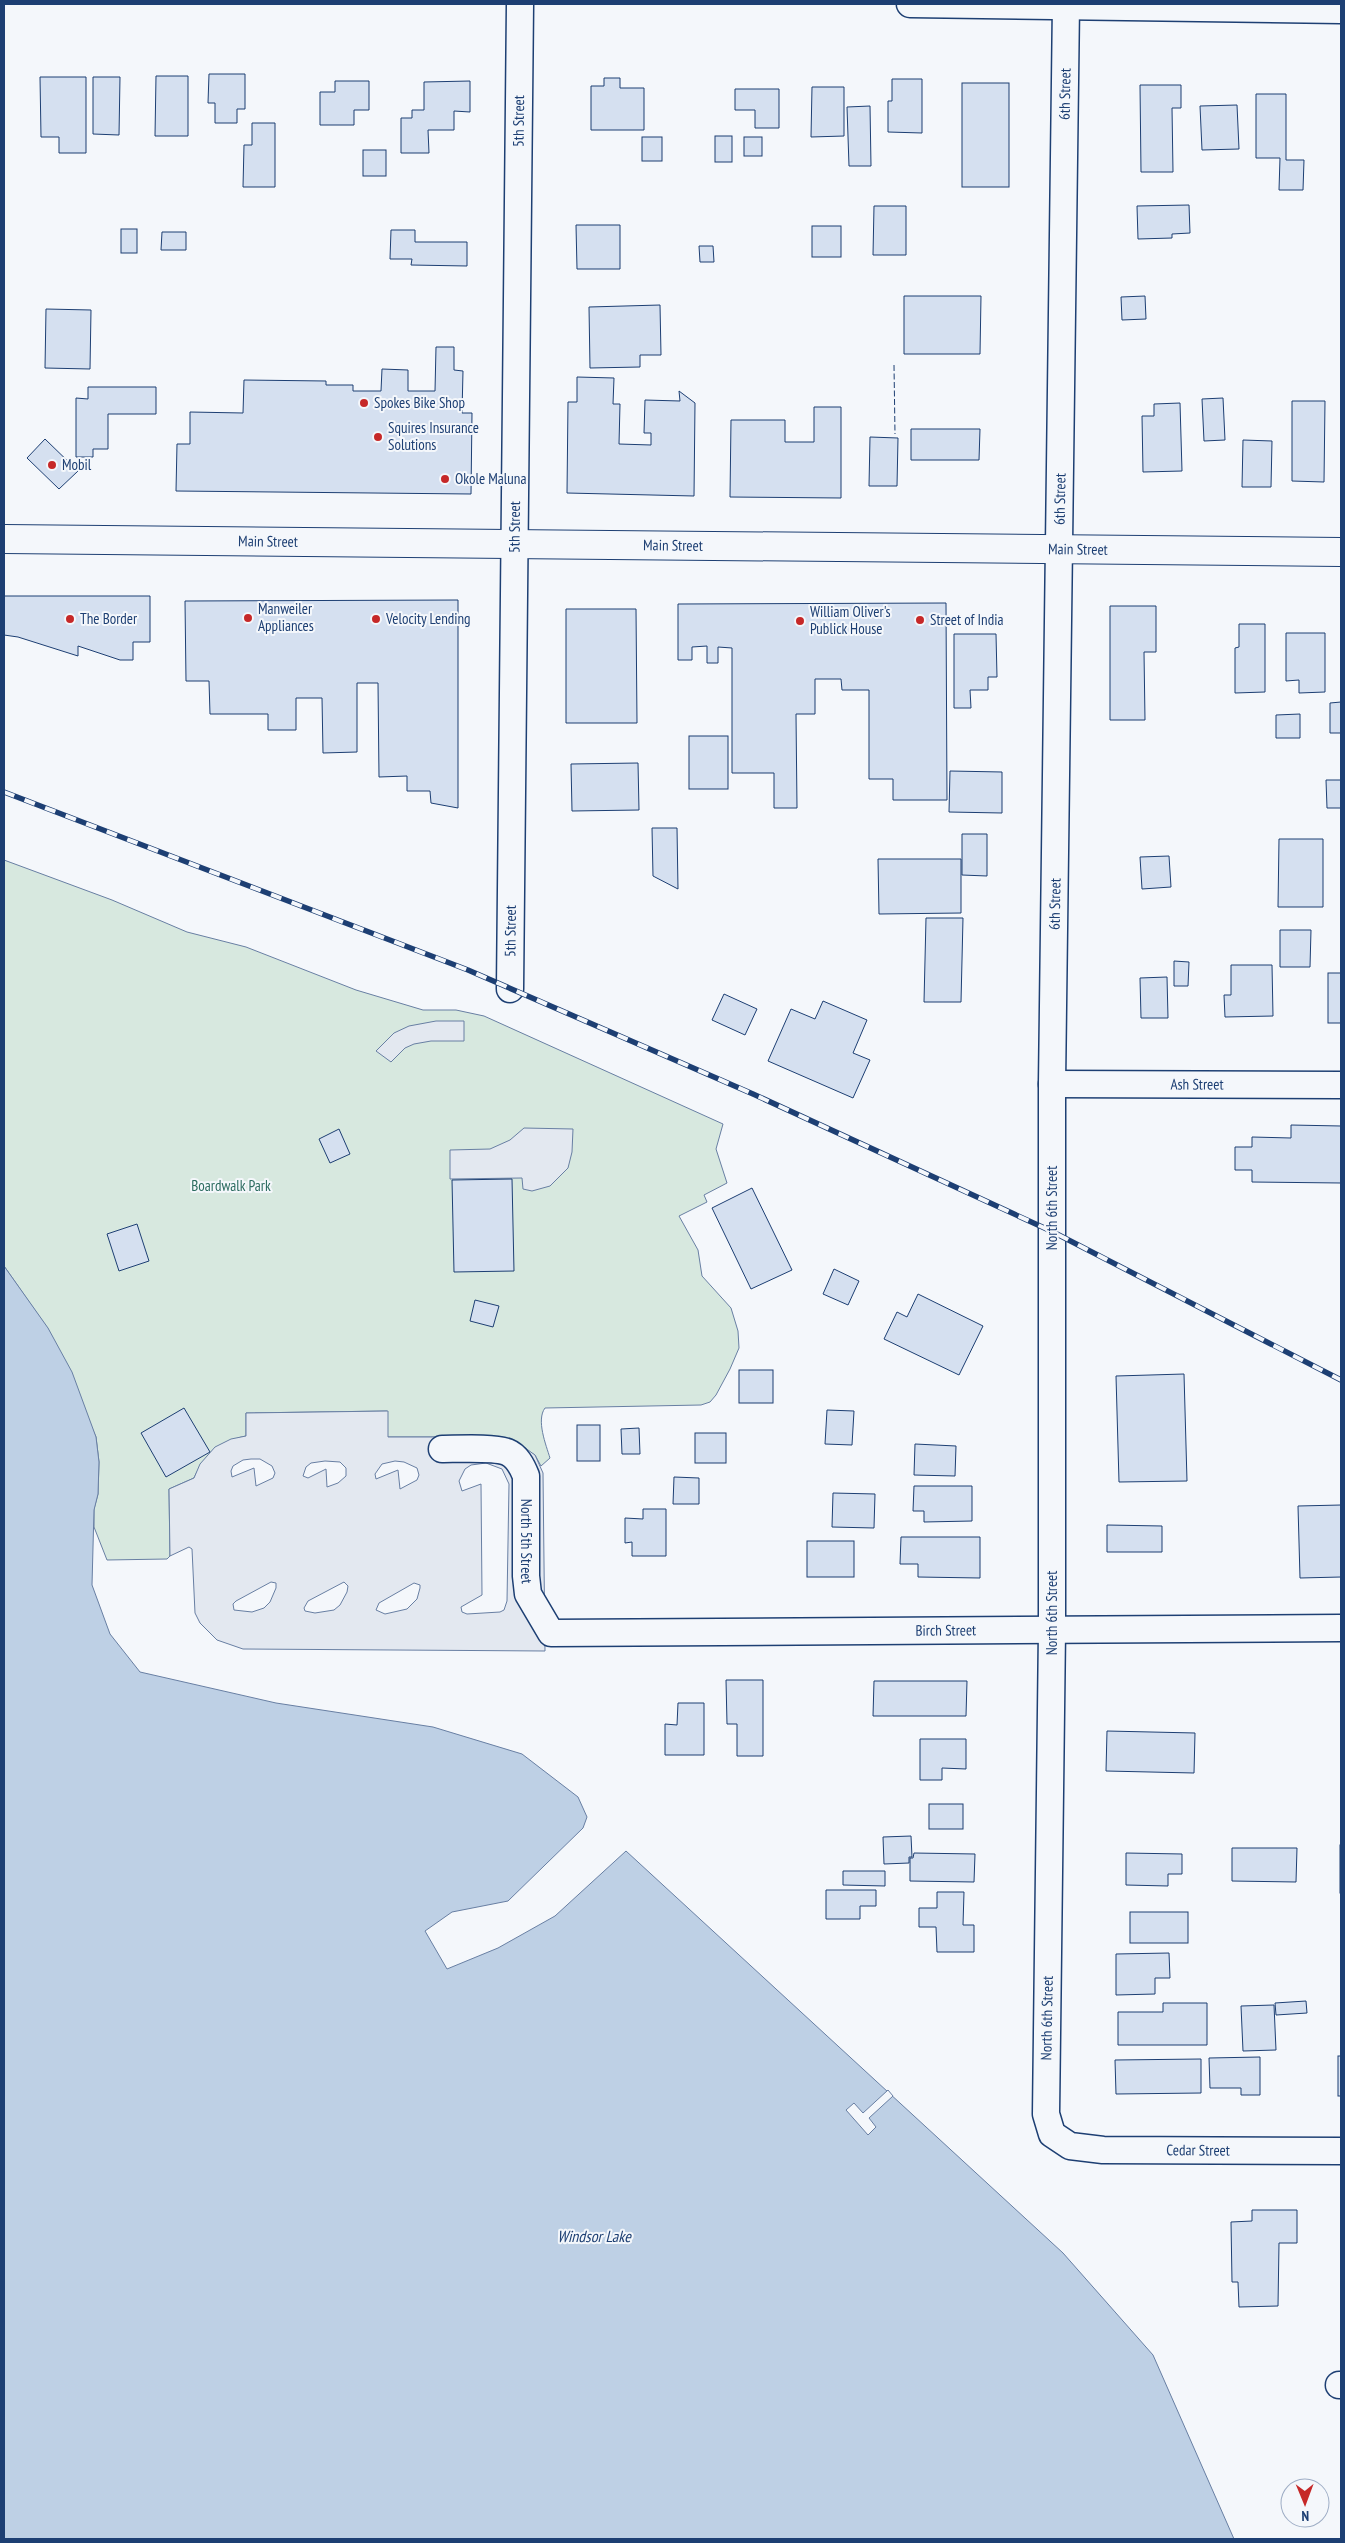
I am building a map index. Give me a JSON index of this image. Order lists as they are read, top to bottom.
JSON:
{
  "streets": {
    "main road": ["Main Street"],
    "street": [
      "6th Street",
      "5th Street",
      "Ash Street",
      "North 6th Street",
      "North 5th Street",
      "Birch Street",
      "Cedar Street"
    ]
  },
  "crossings": [
    ["6th Street", "Main Street"],
    ["6th Street", "Ash Street"],
    ["6th Street", "North 6th Street"],
    ["5th Street", "Main Street"],
    ["Ash Street", "North 6th Street"],
    ["North 6th Street", "Birch Street"],
    ["North 6th Street", "Cedar Street"],
    ["North 5th Street", "Birch Street"]
  ],
  "water": ["Windsor Lake"],
  "parks": ["Boardwalk Park"],
  "places": [
    "Spokes Bike Shop",
    "Squires Insurance Solutions",
    "Mobil",
    "Okole Maluna",
    "Manweiler Appliances",
    "The Border",
    "Velocity Lending",
    "Street of India",
    "William Oliver's Publick House"
  ],
  "north": "bottom"
}
